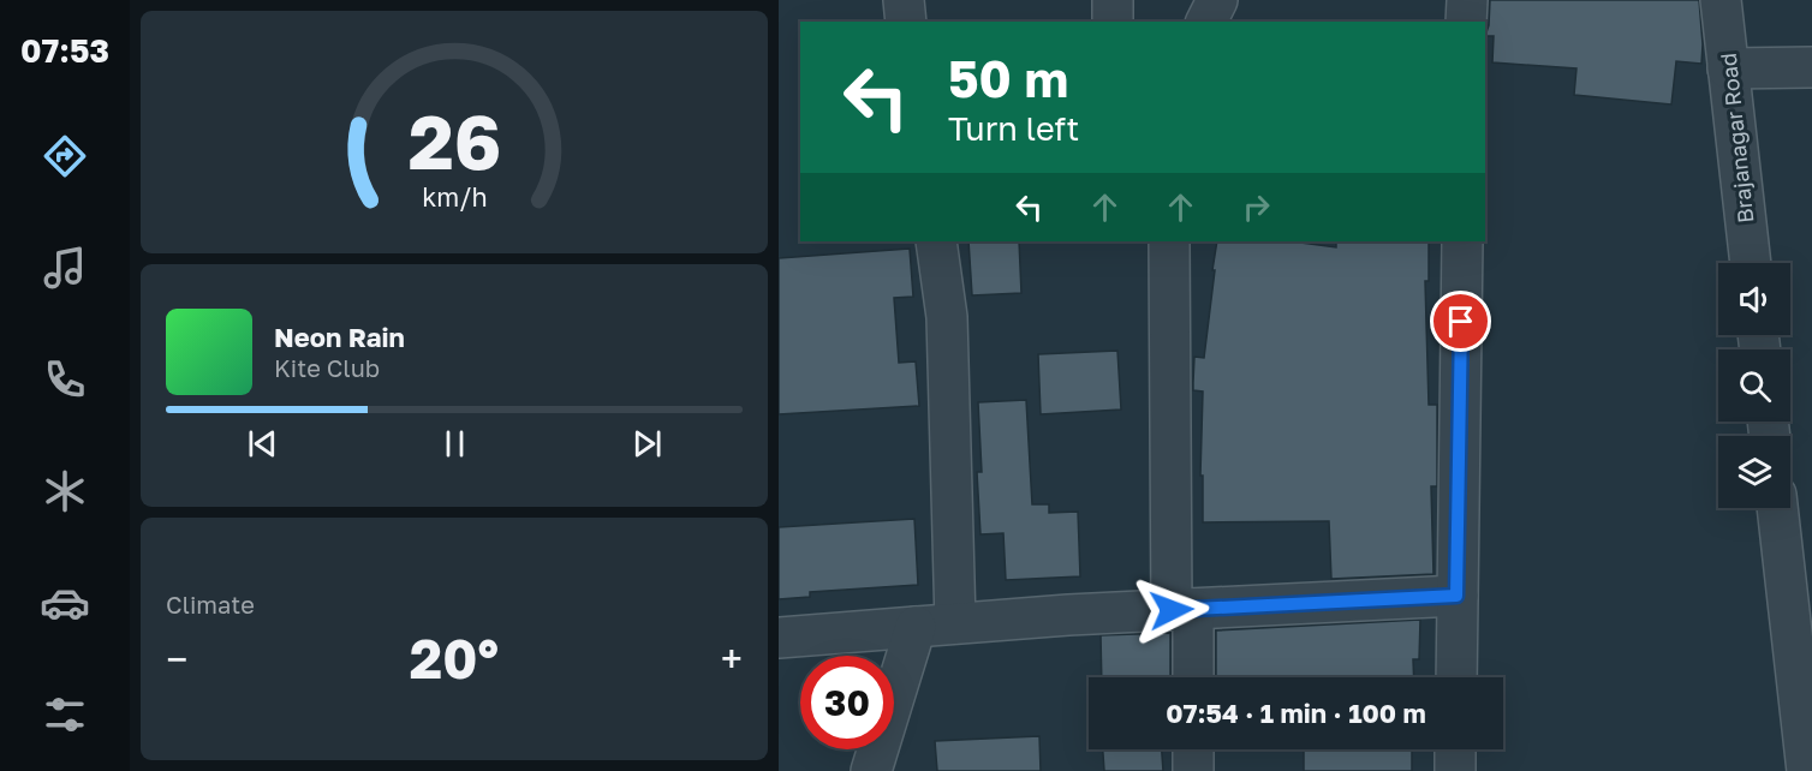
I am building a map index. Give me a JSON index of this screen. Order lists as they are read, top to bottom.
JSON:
{
  "streets": {
    "street": ["Brajanagar Road"]
  },
  "page": {
    "tabs": "07:53",
    "turn": ["50 m", "Turn left"],
    "song": ["Neon Rain", "Kite Club"],
    "tile": "Climate",
    "heat": ["−", "20°", "+"],
    "limit": "30",
    "trip": "07:54 · 1 min · 100 m",
    "gauge": ["26", "km/h"]
  }
}
